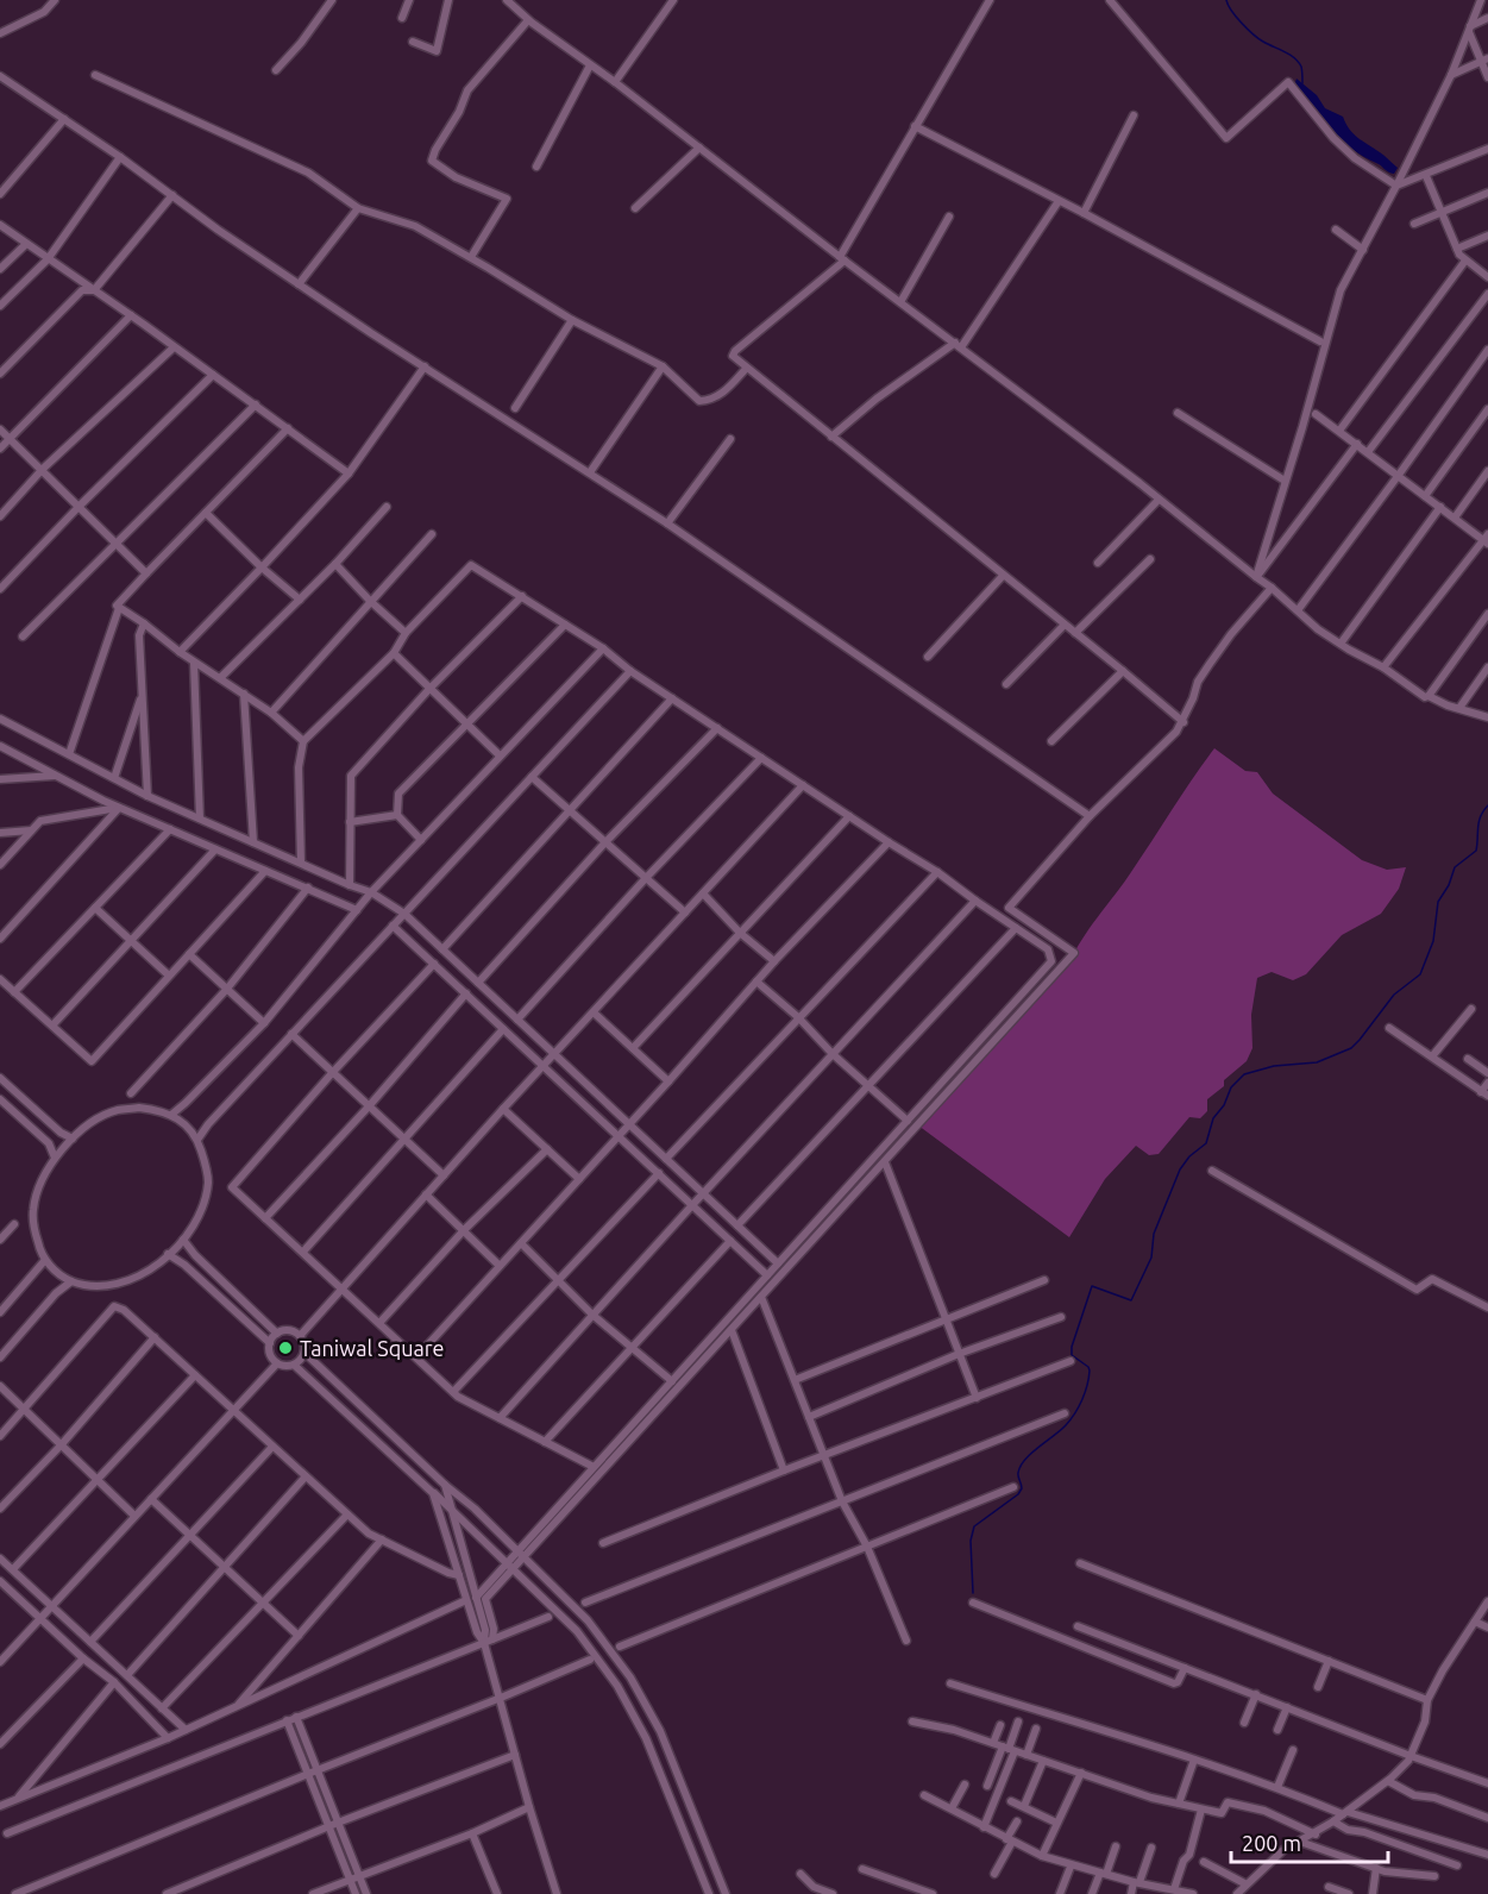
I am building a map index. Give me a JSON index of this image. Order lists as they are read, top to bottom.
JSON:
{
  "places": ["Taniwal Square"],
  "scale_bar": "200 m"
}
